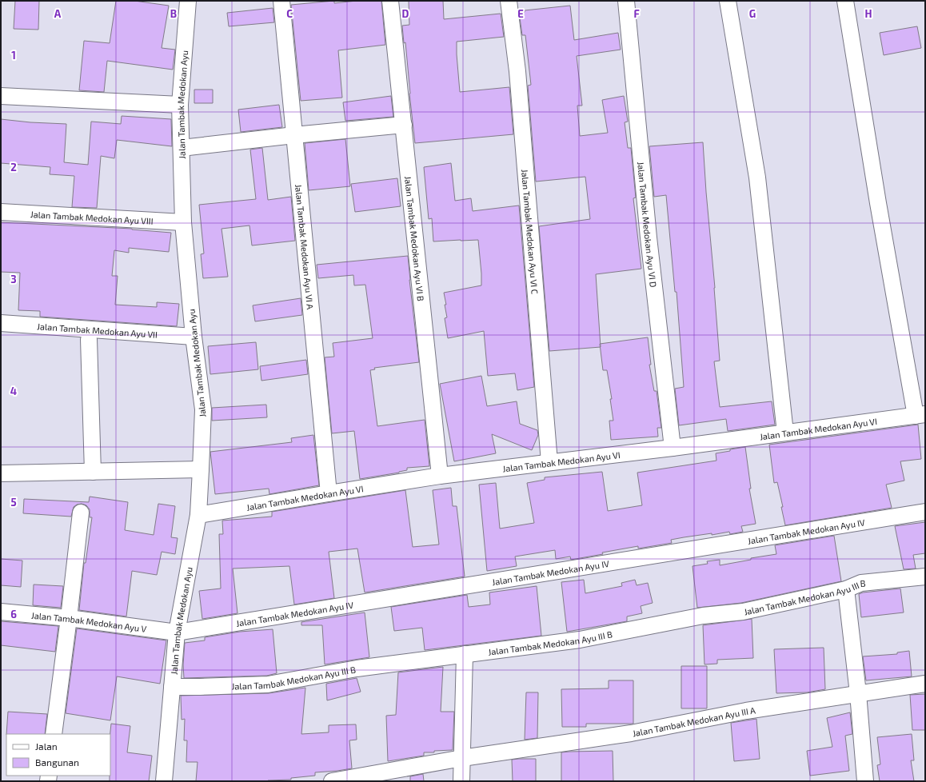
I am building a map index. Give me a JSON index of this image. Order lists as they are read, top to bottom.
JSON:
{
  "streets": {
    "street": [
      "Jalan Tambak Medokan Ayu",
      "Jalan Tambak Medokan Ayu VIII",
      "Jalan Tambak Medokan Ayu VI D",
      "Jalan Tambak Medokan Ayu VI C",
      "Jalan Tambak Medokan Ayu VI B",
      "Jalan Tambak Medokan Ayu VI A",
      "Jalan Tambak Medokan Ayu VII",
      "Jalan Tambak Medokan Ayu VI",
      "Jalan Tambak Medokan Ayu IV",
      "Jalan Tambak Medokan Ayu III B",
      "Jalan Tambak Medokan Ayu V",
      "Jalan Tambak Medokan Ayu III A"
    ]
  },
  "crossings": [
    ["Jalan Tambak Medokan Ayu", "Jalan Tambak Medokan Ayu VIII"],
    ["Jalan Tambak Medokan Ayu", "Jalan Tambak Medokan Ayu VII"],
    ["Jalan Tambak Medokan Ayu", "Jalan Tambak Medokan Ayu VI"],
    ["Jalan Tambak Medokan Ayu", "Jalan Tambak Medokan Ayu IV"],
    ["Jalan Tambak Medokan Ayu", "Jalan Tambak Medokan Ayu III B"],
    ["Jalan Tambak Medokan Ayu", "Jalan Tambak Medokan Ayu V"],
    ["Jalan Tambak Medokan Ayu VI D", "Jalan Tambak Medokan Ayu VI"],
    ["Jalan Tambak Medokan Ayu VI C", "Jalan Tambak Medokan Ayu VI"],
    ["Jalan Tambak Medokan Ayu VI B", "Jalan Tambak Medokan Ayu VI"],
    ["Jalan Tambak Medokan Ayu VI A", "Jalan Tambak Medokan Ayu VI"],
    ["Jalan Tambak Medokan Ayu IV", "Jalan Tambak Medokan Ayu V"]
  ],
  "legend": ["Jalan", "Bangunan"],
  "grid": {
    "columns": [
      "A",
      "B",
      "C",
      "D",
      "E",
      "F",
      "G",
      "H"
    ],
    "rows": [
      "1",
      "2",
      "3",
      "4",
      "5",
      "6"
    ]
  }
}
